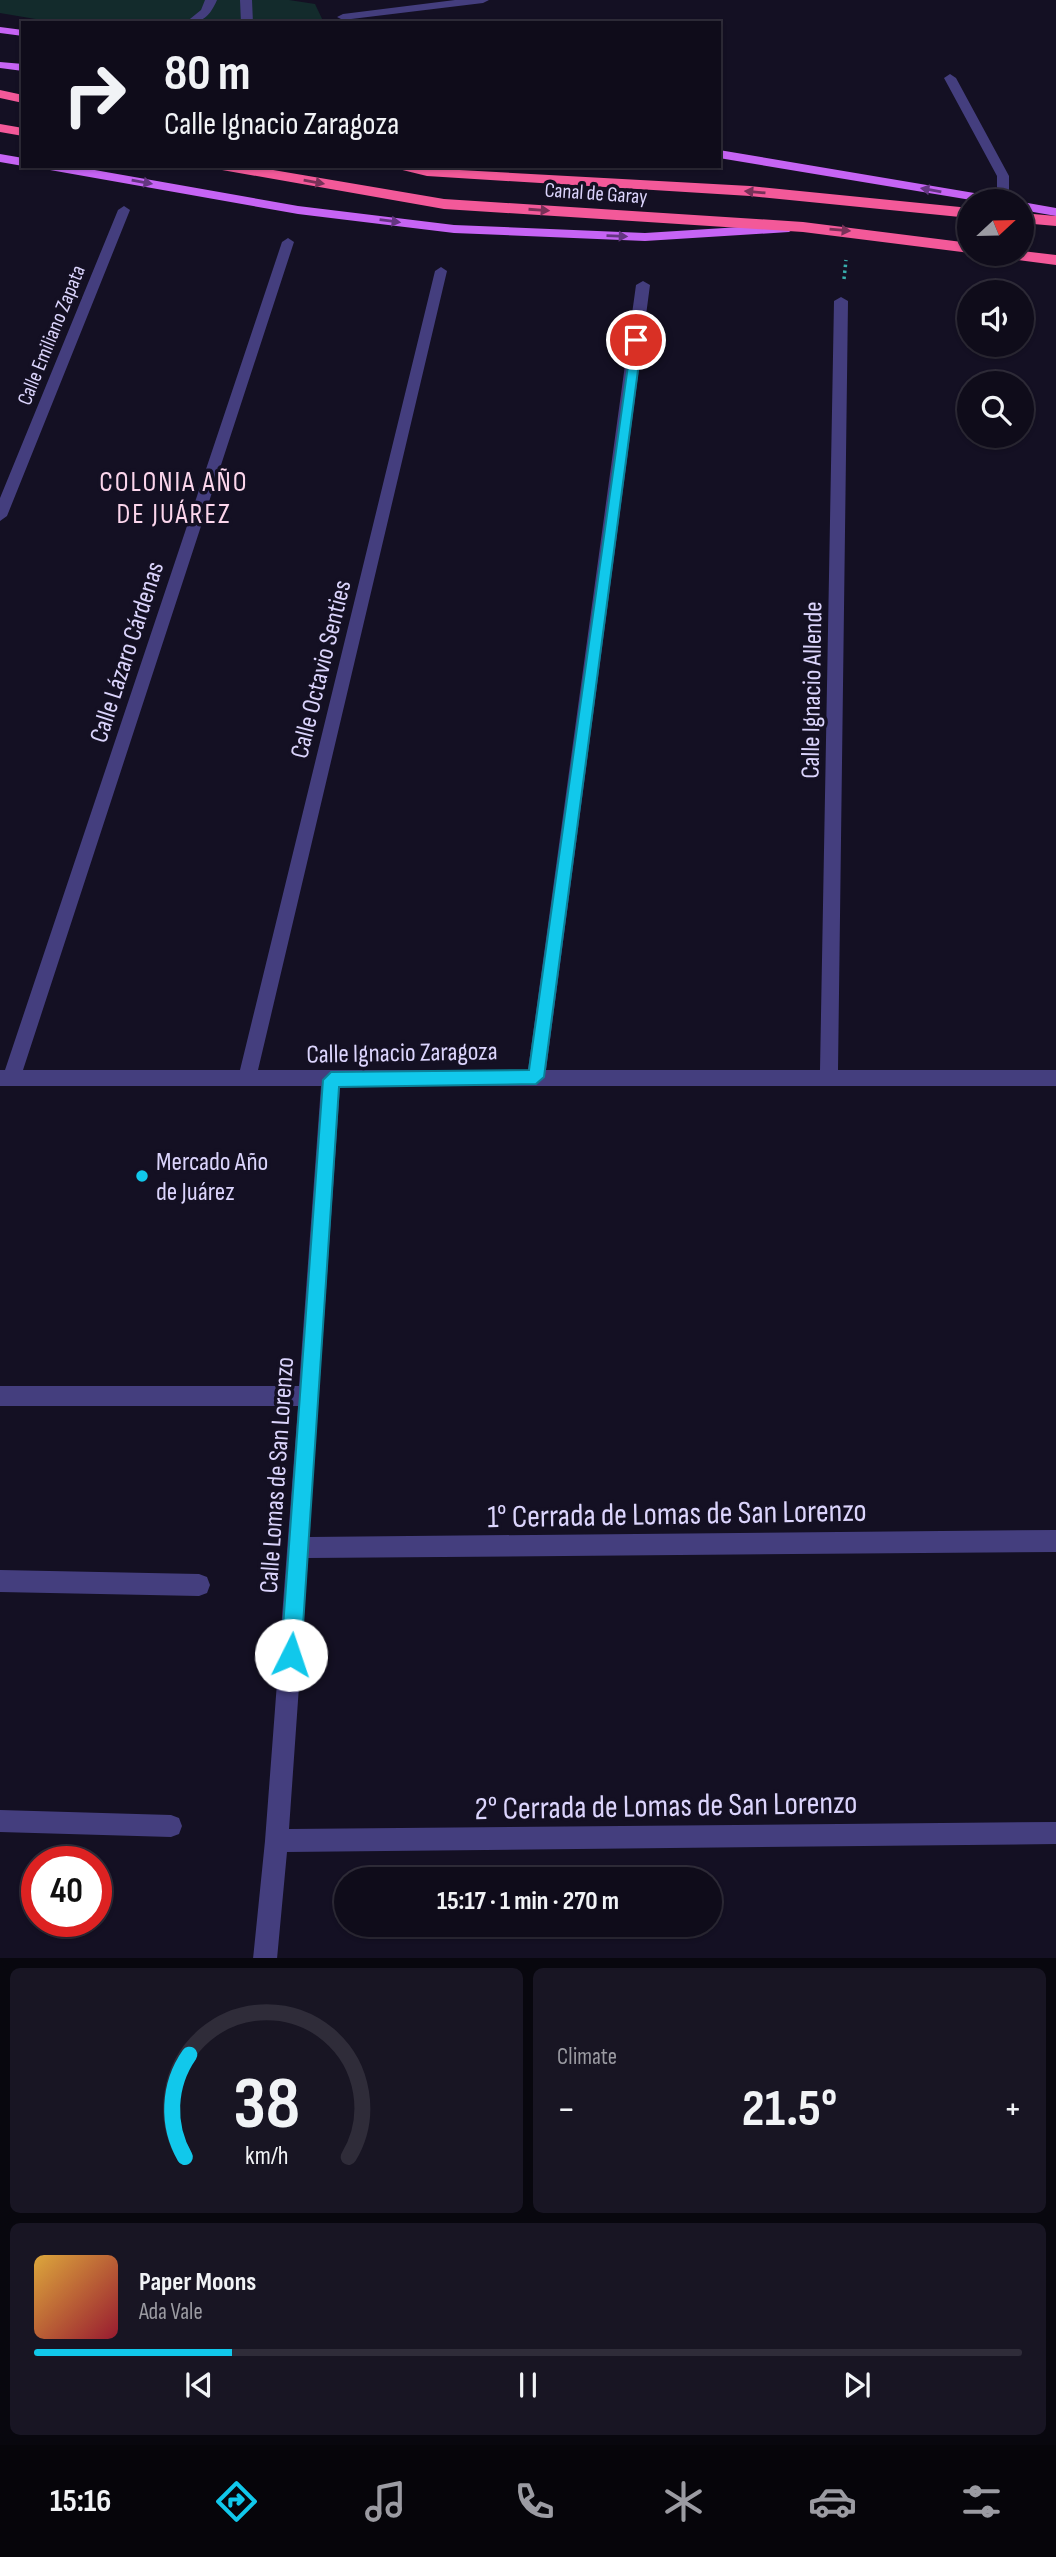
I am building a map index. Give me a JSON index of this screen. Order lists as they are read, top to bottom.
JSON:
{
  "streets": {
    "highway": ["Canal de Garay"],
    "street": [
      "Calle Emiliano Zapata",
      "Calle Lázaro Cárdenas",
      "Calle Octavio Senties",
      "Calle Ignacio Allende",
      "Calle Ignacio Zaragoza",
      "Calle Lomas de San Lorenzo",
      "1° Cerrada de Lomas de San Lorenzo",
      "2° Cerrada de Lomas de San Lorenzo"
    ]
  },
  "crossings": [
    ["Calle Lázaro Cárdenas", "Calle Ignacio Zaragoza"],
    ["Calle Octavio Senties", "Calle Ignacio Zaragoza"],
    ["Calle Ignacio Allende", "Calle Ignacio Zaragoza"],
    ["Calle Ignacio Zaragoza", "Calle Lomas de San Lorenzo"],
    ["Calle Lomas de San Lorenzo", "1° Cerrada de Lomas de San Lorenzo"],
    ["Calle Lomas de San Lorenzo", "2° Cerrada de Lomas de San Lorenzo"]
  ],
  "districts": ["COLONIA AÑO DE JUÁREZ"],
  "places": ["Mercado Año de Juárez"],
  "north": "right",
  "page": {
    "turn": ["80 m", "Calle Ignacio Zaragoza"],
    "limit": "40",
    "trip": "15:17 · 1 min · 270 m",
    "tile": "Climate",
    "heat": ["−", "21.5°", "+"],
    "song": ["Paper Moons", "Ada Vale"],
    "tabs": "15:16",
    "gauge": ["38", "km/h"]
  }
}
